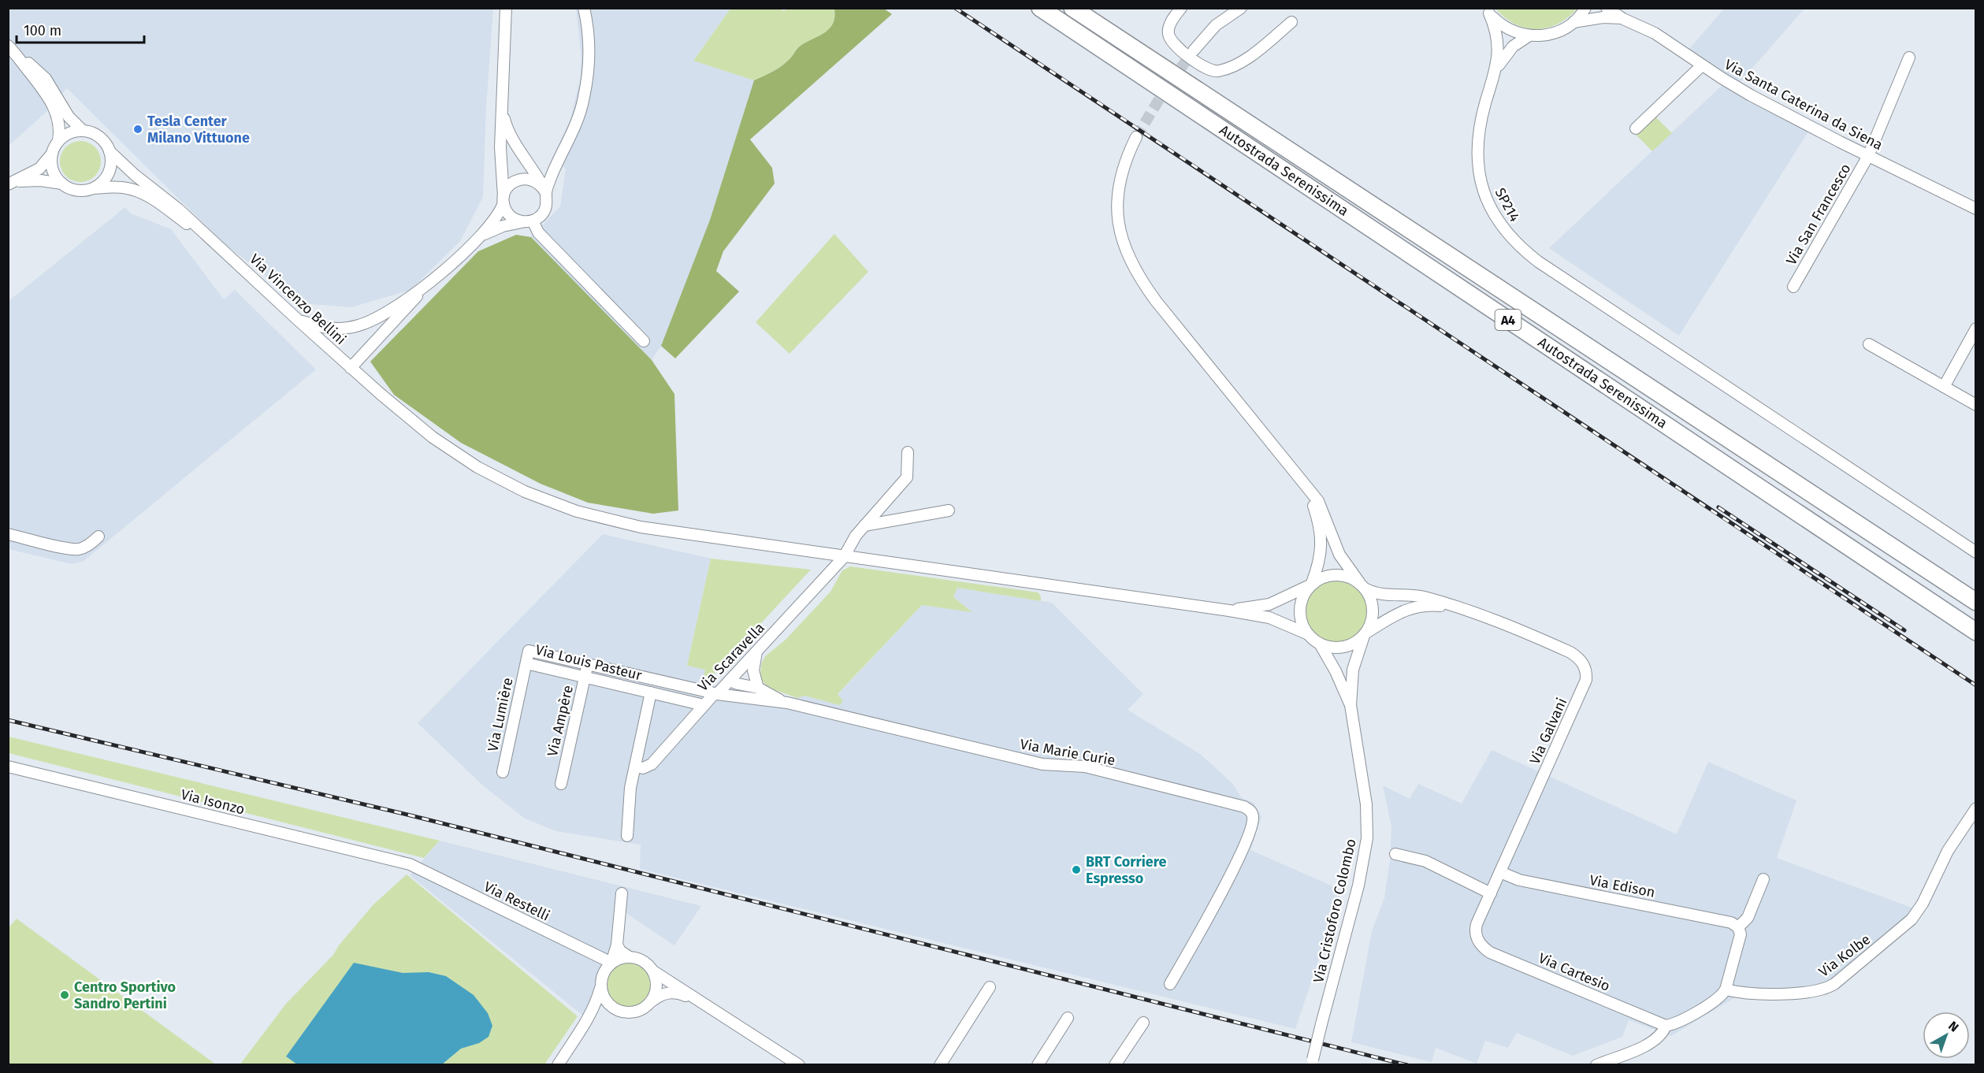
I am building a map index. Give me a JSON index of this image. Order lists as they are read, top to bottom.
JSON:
{
  "streets": {
    "highway": ["Autostrada Serenissima", "A4"],
    "street": [
      "Via Santa Caterina da Siena",
      "SP214",
      "Via San Francesco",
      "Via Vincenzo Bellini",
      "Via Scaravella",
      "Via Louis Pasteur",
      "Via Lumière",
      "Via Ampère",
      "Via Galvani",
      "Via Marie Curie",
      "Via Isonzo",
      "Via Edison",
      "Via Restelli",
      "Via Cristoforo Colombo",
      "Via Kolbe",
      "Via Cartesio"
    ]
  },
  "crossings": [
    ["Via Santa Caterina da Siena", "Via San Francesco"],
    ["Via Vincenzo Bellini", "Via Scaravella"],
    ["Via Scaravella", "Via Louis Pasteur"],
    ["Via Scaravella", "Via Marie Curie"],
    ["Via Louis Pasteur", "Via Lumière"],
    ["Via Louis Pasteur", "Via Ampère"],
    ["Via Louis Pasteur", "Via Marie Curie"],
    ["Via Galvani", "Via Edison"],
    ["Via Galvani", "Via Cristoforo Colombo"],
    ["Via Galvani", "Via Cartesio"],
    ["Via Isonzo", "Via Restelli"]
  ],
  "places": ["Tesla Center Milano Vittuone", "BRT Corriere Espresso", "Centro Sportivo Sandro Pertini"],
  "scale_bar": "100 m",
  "north": "top right"
}
